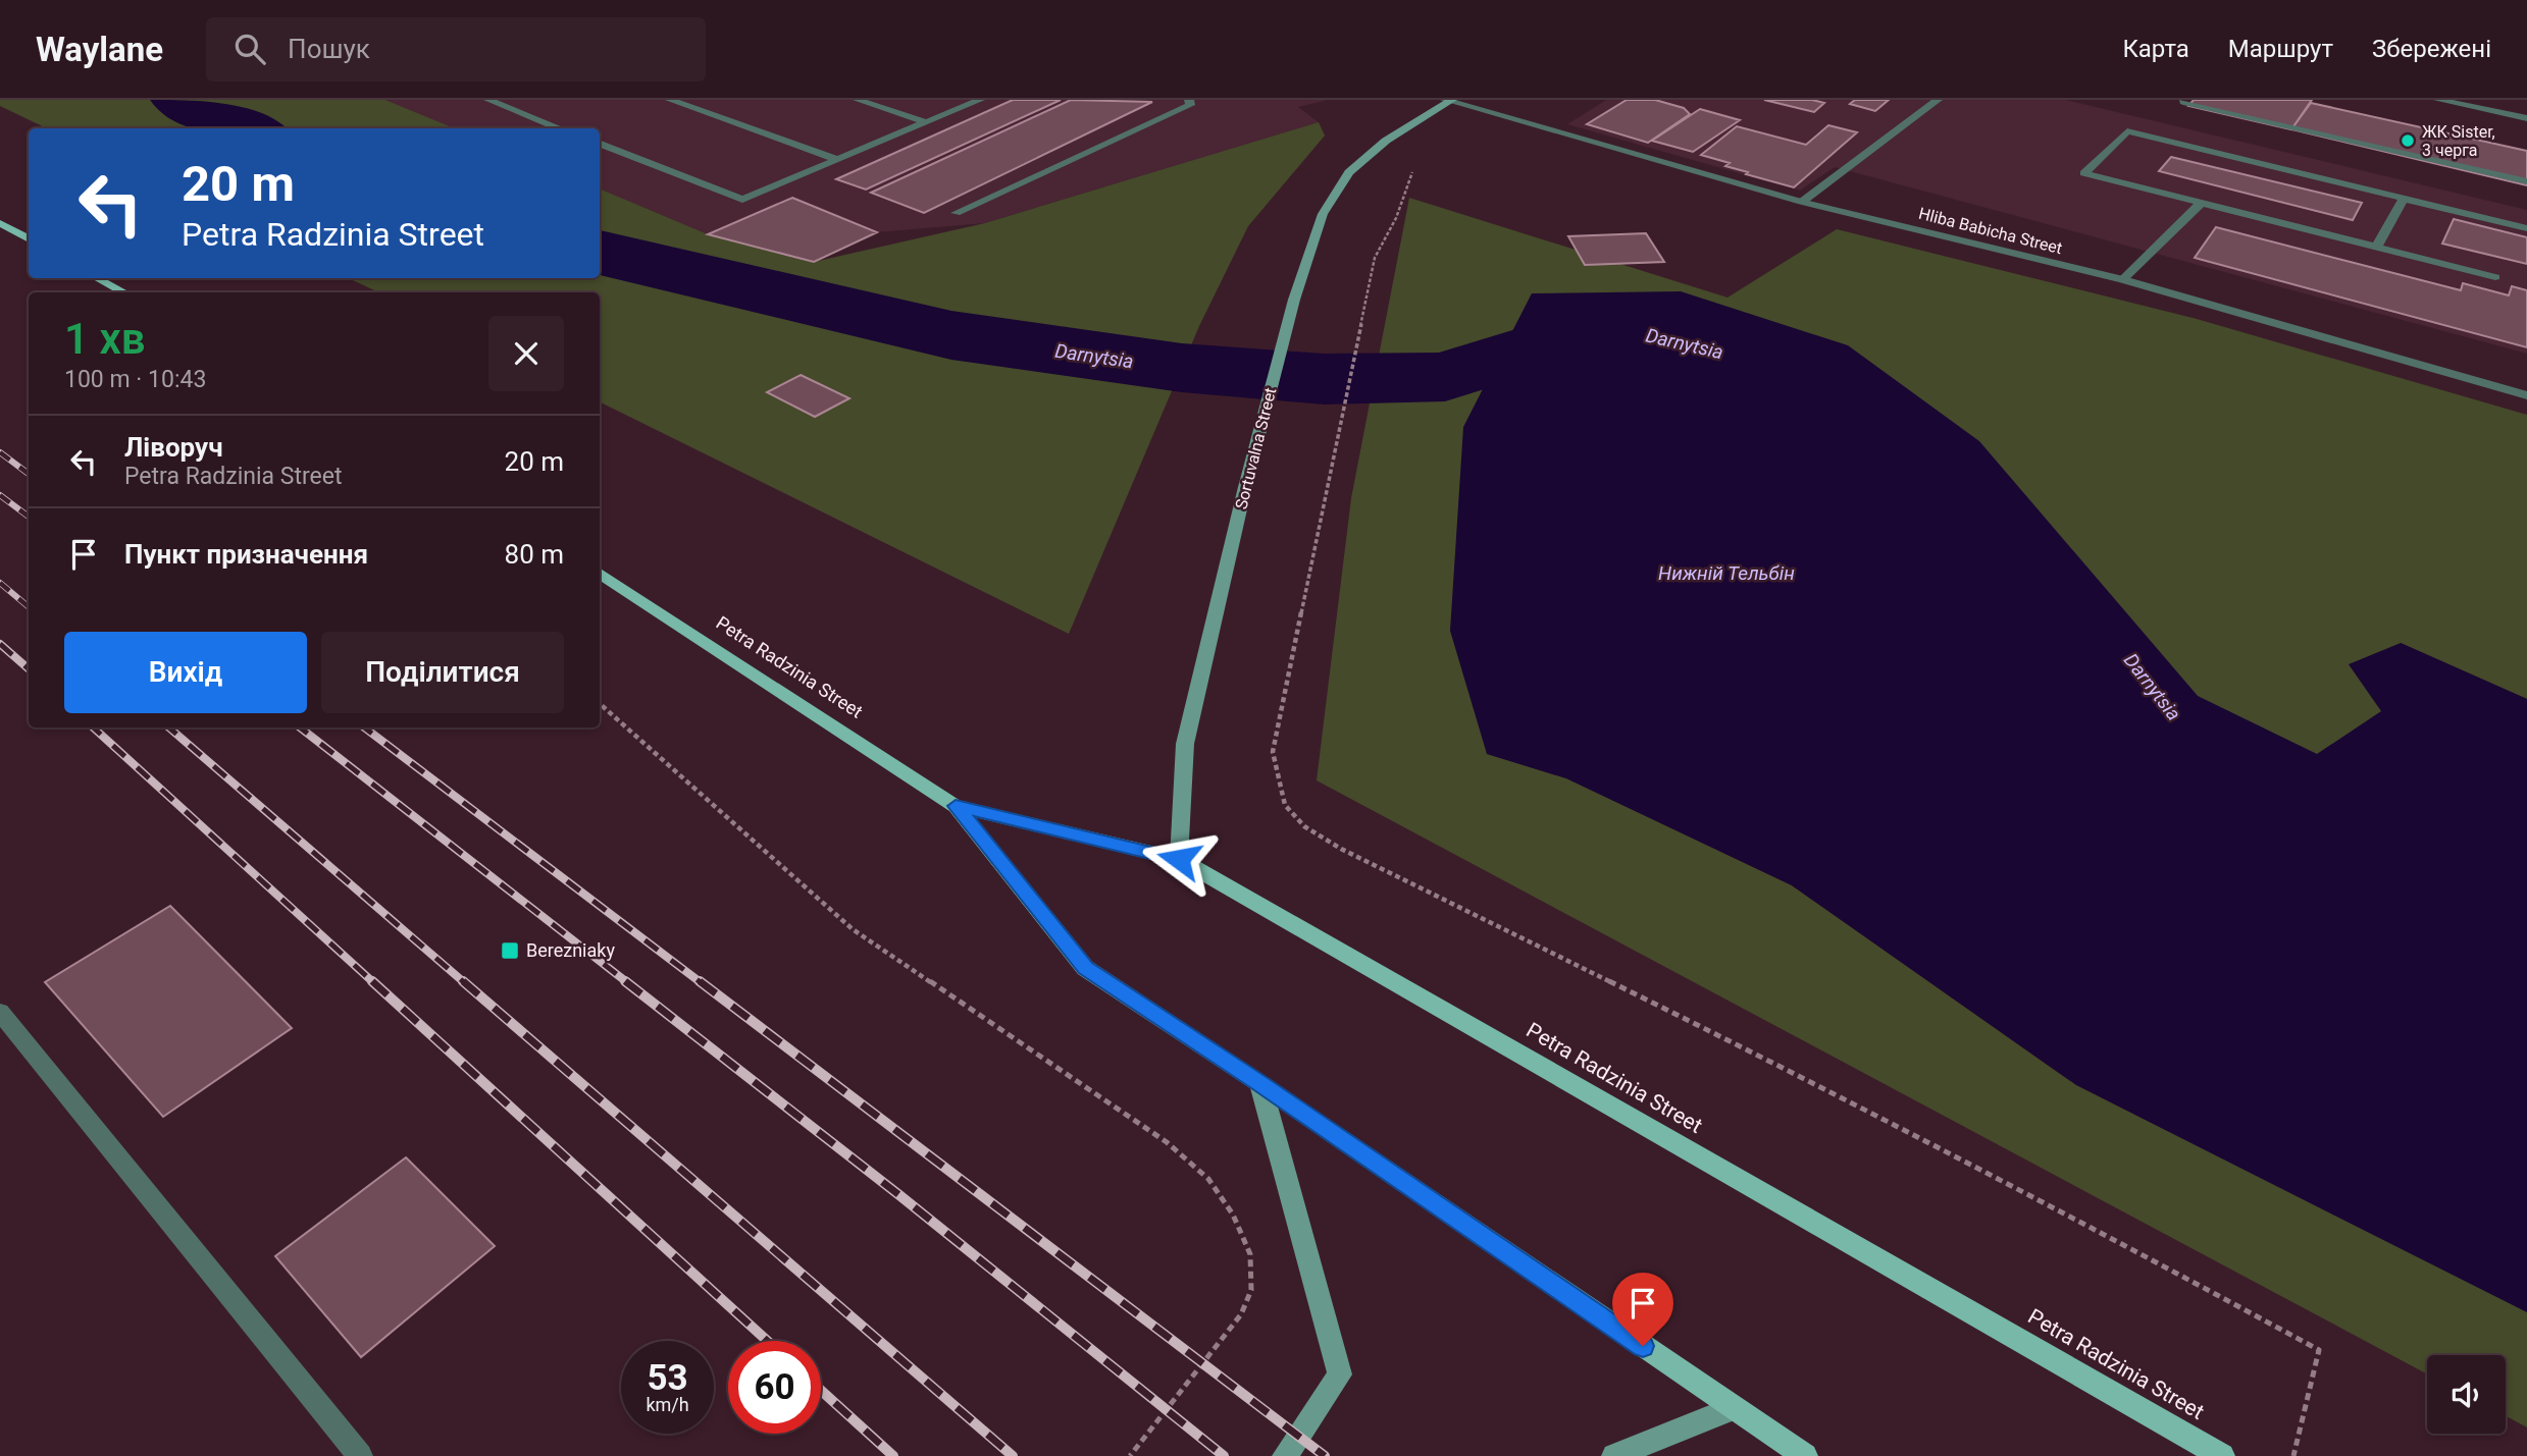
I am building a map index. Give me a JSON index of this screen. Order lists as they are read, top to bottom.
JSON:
{
  "streets": {
    "main road": ["Petra Radzinia Street"],
    "street": ["Hliba Babicha Street", "Sortuvalna Street"]
  },
  "crossings": [
    ["Hliba Babicha Street", "Sortuvalna Street"],
    ["Sortuvalna Street", "Petra Radzinia Street"]
  ],
  "water": ["Darnytsia", "Нижній Тельбін"],
  "places": {
    "other": ["ЖК Sister, 3 черга"],
    "transit": ["Berezniaky"]
  },
  "page": {
    "header": "Waylane",
    "search": "Пошук",
    "nav": ["Карта", "Маршрут", "Збережені"],
    "turn": ["20 m", "Petra Radzinia Street"],
    "heading": ["1 хв", "100 m · 10:43"],
    "list": [
      {
        "name": "Ліворуч",
        "note": "Petra Radzinia Street",
        "value": "20 m"
      },
      {
        "name": "Пункт призначення",
        "value": "80 m"
      }
    ],
    "buttons": ["Вихід", "Поділитися"],
    "speed": "53 km/h",
    "limit": "60"
  }
}
